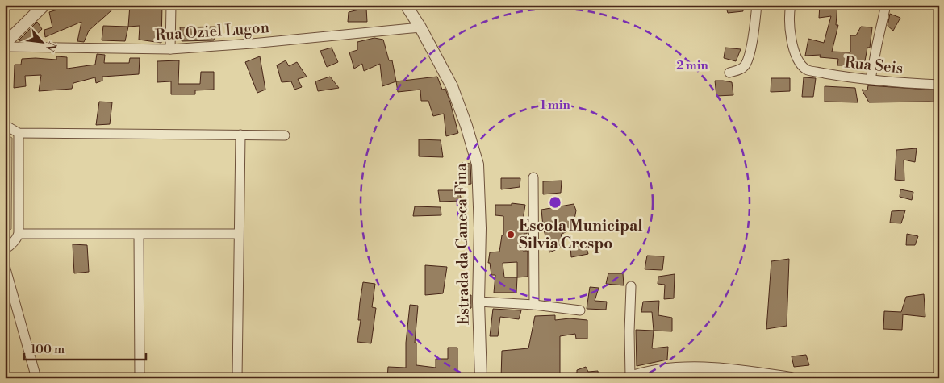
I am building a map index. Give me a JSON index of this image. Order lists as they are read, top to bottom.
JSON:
{
  "streets": {
    "street": ["Rua Oziel Lugon", "Rua Seis", "Estrada da Caneca Fina"]
  },
  "crossings": [
    ["Rua Oziel Lugon", "Estrada da Caneca Fina"]
  ],
  "places": ["Escola Municipal Silvia Crespo"],
  "scale_bar": "100 m",
  "north": "bottom right",
  "rings": ["2 min", "1 min"]
}
